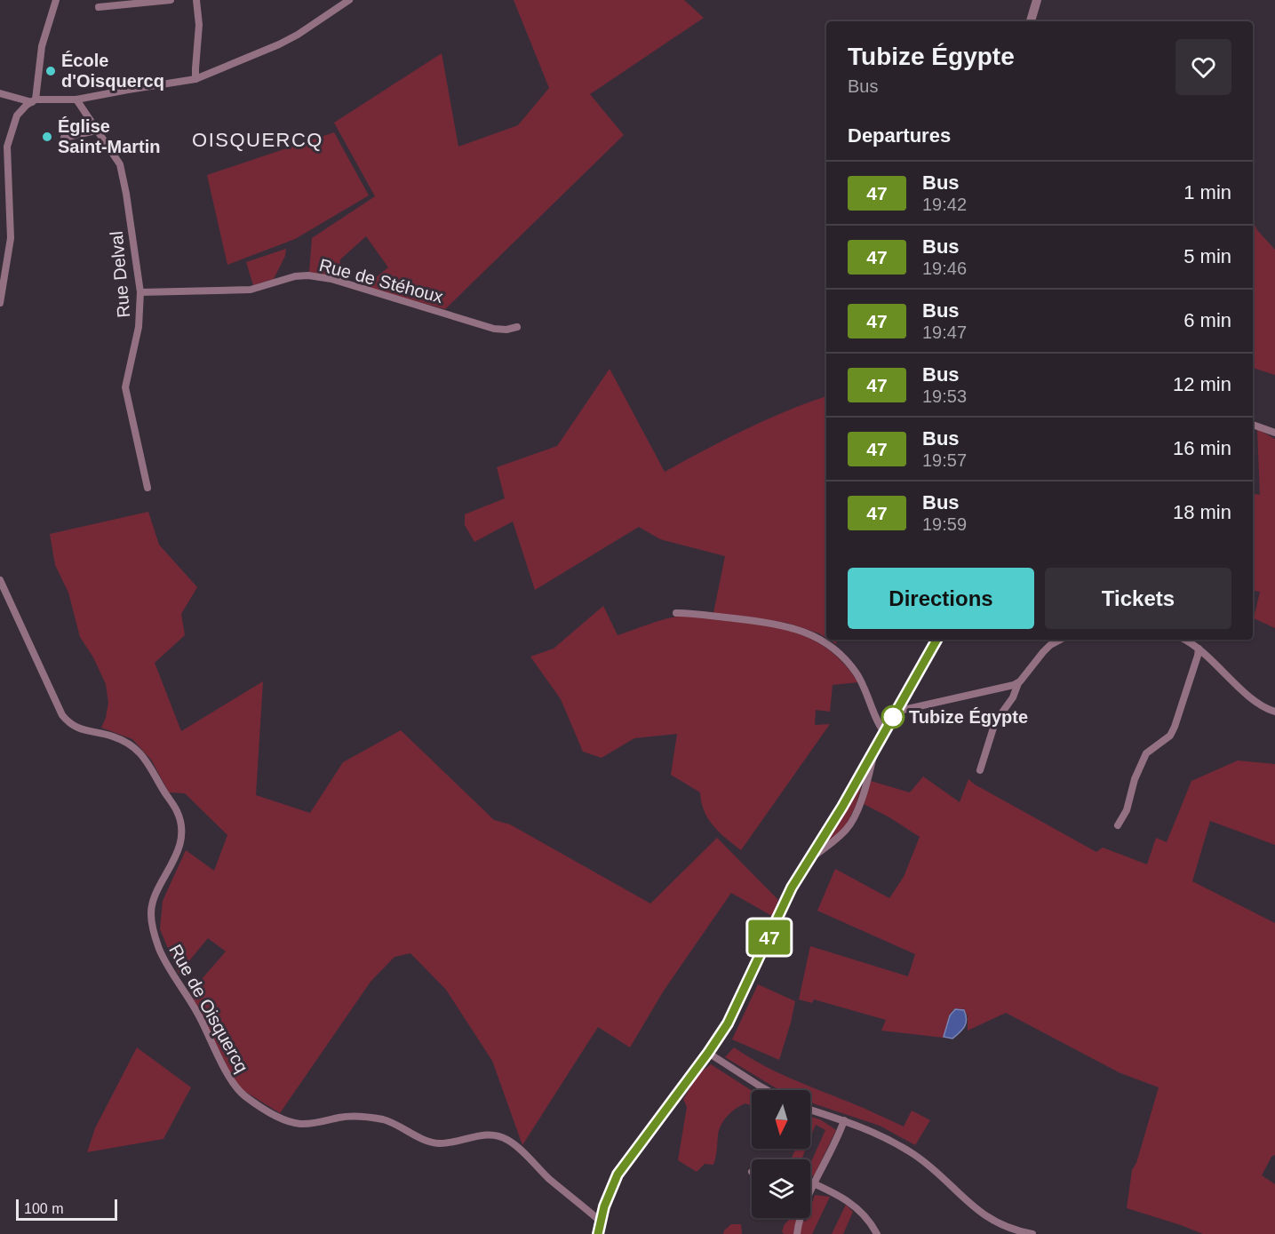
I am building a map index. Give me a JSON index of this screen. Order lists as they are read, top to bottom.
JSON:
{
  "streets": {
    "street": ["Rue Delval", "Rue de Stéhoux", "Rue de Oisquercq"]
  },
  "crossings": [
    ["Rue Delval", "Rue de Stéhoux"]
  ],
  "districts": ["OISQUERCQ"],
  "places": ["École d'Oisquercq", "Église Saint-Martin", "Tubize Égypte"],
  "lines": ["bus line 47"],
  "scale_bar": "100 m",
  "north": "bottom",
  "page": {
    "on_map": "47",
    "heading": [
      ["Tubize Égypte", "Bus"],
      "Departures"
    ],
    "list": [
      {
        "mark": "47",
        "name": "Bus",
        "note": "19:42",
        "value": "1 min"
      },
      {
        "mark": "47",
        "name": "Bus",
        "note": "19:46",
        "value": "5 min"
      },
      {
        "mark": "47",
        "name": "Bus",
        "note": "19:47",
        "value": "6 min"
      },
      {
        "mark": "47",
        "name": "Bus",
        "note": "19:53",
        "value": "12 min"
      },
      {
        "mark": "47",
        "name": "Bus",
        "note": "19:57",
        "value": "16 min"
      },
      {
        "mark": "47",
        "name": "Bus",
        "note": "19:59",
        "value": "18 min"
      }
    ],
    "buttons": ["Directions", "Tickets"],
    "scale": "100 m"
  }
}
